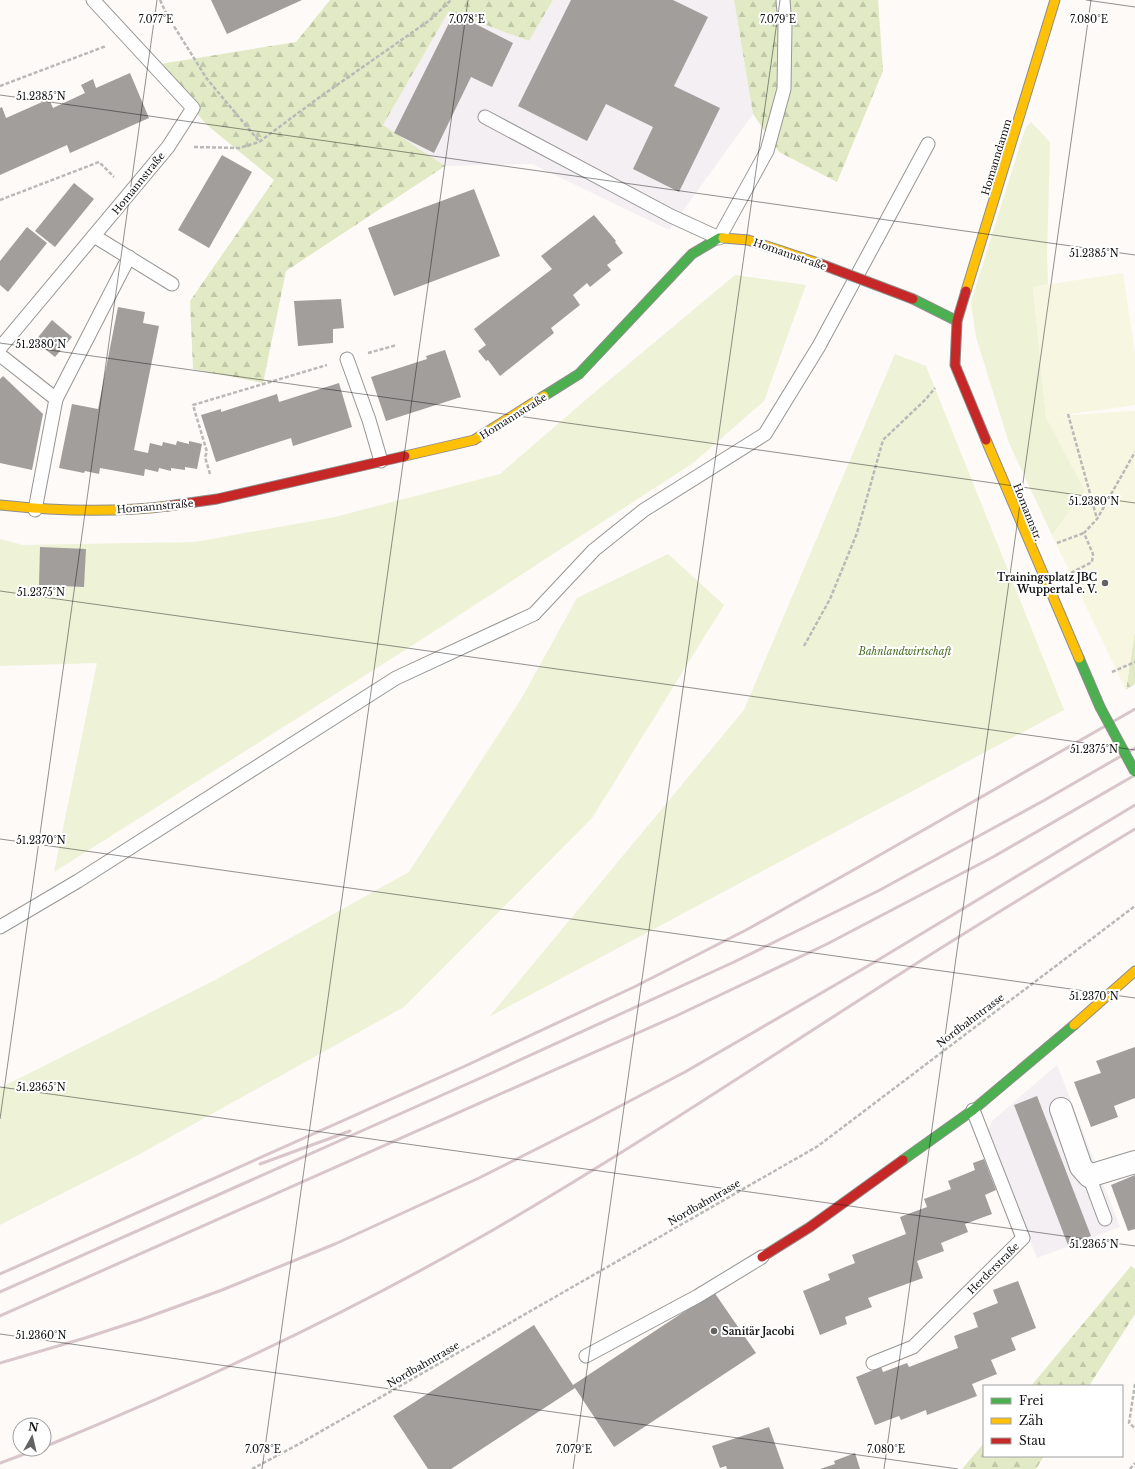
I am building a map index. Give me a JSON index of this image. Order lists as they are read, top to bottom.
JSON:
{
  "streets": {
    "street": ["Homanndamm", "Homannstraße", "Homannstr."],
    "lane": ["Herderstraße"],
    "path": ["Nordbahntrasse"]
  },
  "crossings": [
    ["Homanndamm", "Homannstraße"],
    ["Homanndamm", "Homannstr."],
    ["Homannstraße", "Homannstr."]
  ],
  "parks": ["Bahnlandwirtschaft"],
  "places": ["Trainingsplatz JBC Wuppertal e. V.", "Sanitär Jacobi"],
  "legend": ["Frei", "Zäh", "Stau"],
  "north": "top",
  "coordinates": [
    "7.077°E",
    "7.078°E",
    "7.079°E",
    "7.080°E",
    "51.2385°N",
    "51.2380°N",
    "51.2375°N",
    "51.2370°N",
    "51.2365°N",
    "51.2360°N"
  ]
}
